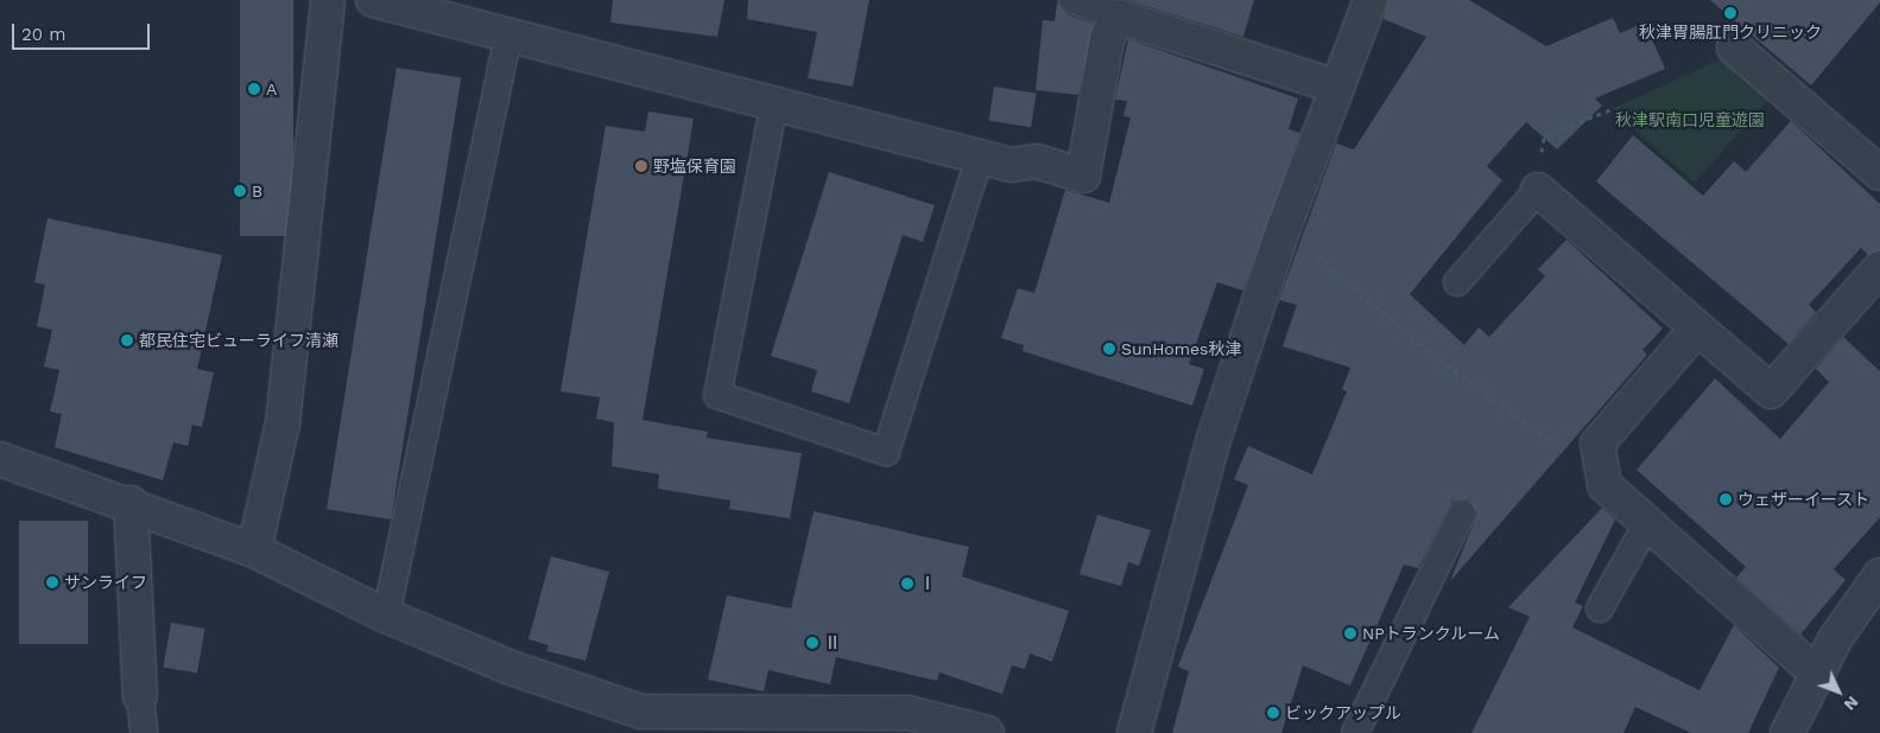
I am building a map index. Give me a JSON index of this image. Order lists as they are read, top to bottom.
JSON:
{
  "parks": ["秋津駅南口児童遊園"],
  "places": [
    "秋津胃腸肛門クリニック",
    "A",
    "野塩保育園",
    "B",
    "都民住宅ビューライフ清瀬",
    "SunHomes秋津",
    "ウェザーイースト",
    "サンライフ",
    "Ⅰ",
    "NPトランクルーム",
    "Ⅱ",
    "ビックアップル"
  ],
  "scale_bar": "20 m",
  "north": "bottom right"
}
